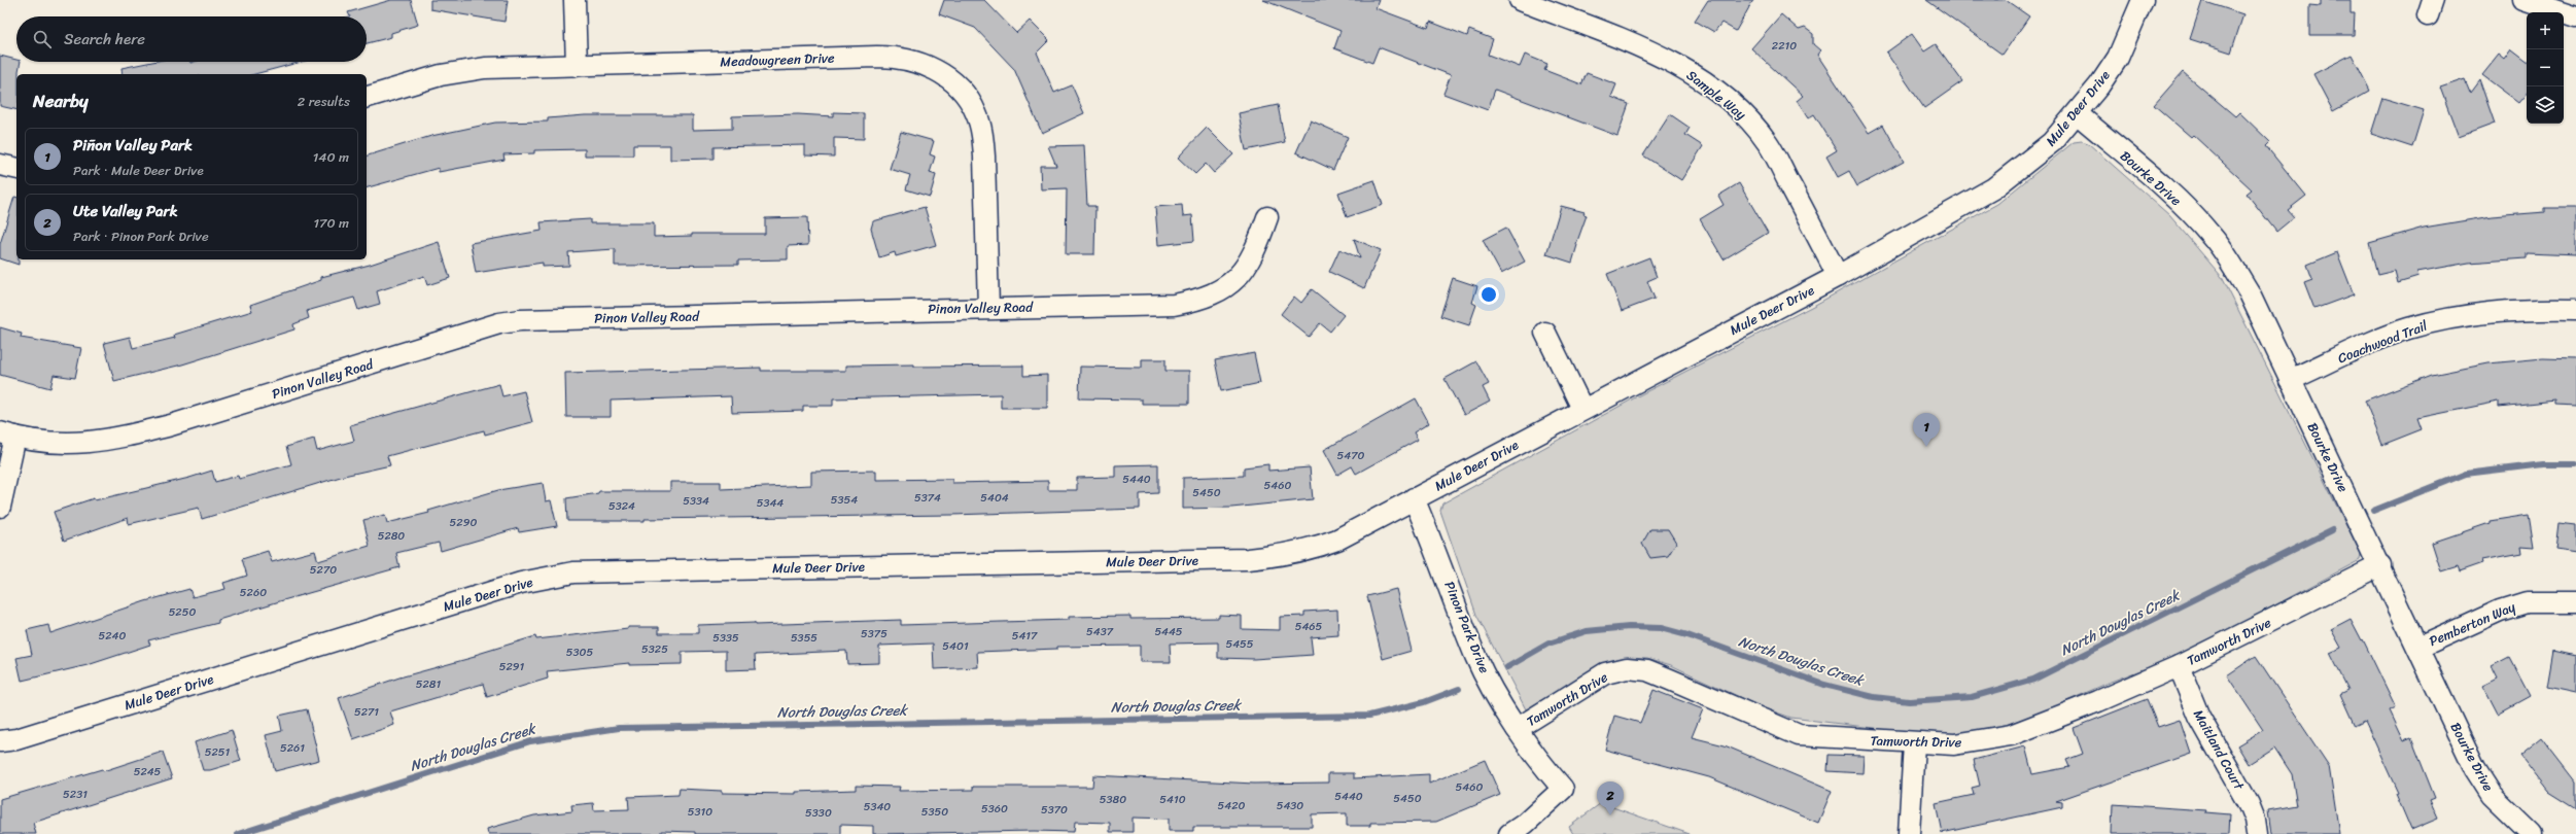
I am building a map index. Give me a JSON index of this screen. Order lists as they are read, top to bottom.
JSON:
{
  "streets": {
    "street": [
      "Meadowgreen Drive",
      "Sample Way",
      "Mule Deer Drive",
      "Bourke Drive",
      "Pinon Valley Road",
      "Coachwood Trail",
      "Pemberton Way",
      "Pinon Park Drive",
      "Tamworth Drive",
      "Maitland Court"
    ]
  },
  "crossings": [
    ["Meadowgreen Drive", "Pinon Valley Road"],
    ["Sample Way", "Mule Deer Drive"],
    ["Mule Deer Drive", "Bourke Drive"],
    ["Mule Deer Drive", "Pinon Park Drive"],
    ["Bourke Drive", "Coachwood Trail"],
    ["Bourke Drive", "Pemberton Way"],
    ["Bourke Drive", "Tamworth Drive"],
    ["Pinon Park Drive", "Tamworth Drive"],
    ["Tamworth Drive", "Maitland Court"]
  ],
  "water": ["North Douglas Creek"],
  "house_numbers": [
    "2210",
    "5470",
    "5440",
    "5460",
    "5450",
    "5374",
    "5404",
    "5354",
    "5334",
    "5344",
    "5324",
    "5290",
    "5280",
    "5270",
    "5260",
    "5250",
    "5465",
    "5437",
    "5445",
    "5375",
    "5240",
    "5417",
    "5335",
    "5355",
    "5455",
    "5401",
    "5325",
    "5305",
    "5291",
    "5281",
    "5271",
    "5261",
    "5251",
    "5245",
    "5460",
    "5231",
    "5440",
    "5450",
    "5380",
    "5410",
    "5420",
    "5430",
    "5340",
    "5360",
    "5370",
    "5310",
    "5350",
    "5330"
  ],
  "page": {
    "map_buttons": ["+", "−"],
    "search": "Search here",
    "heading": ["Nearby", "2 results"],
    "list": [
      {
        "mark": "1",
        "name": "Piñon Valley Park",
        "note": "Park · Mule Deer Drive",
        "value": "140 m"
      },
      {
        "mark": "2",
        "name": "Ute Valley Park",
        "note": "Park · Pinon Park Drive",
        "value": "170 m"
      }
    ],
    "pins": ["1", "2"]
  }
}
